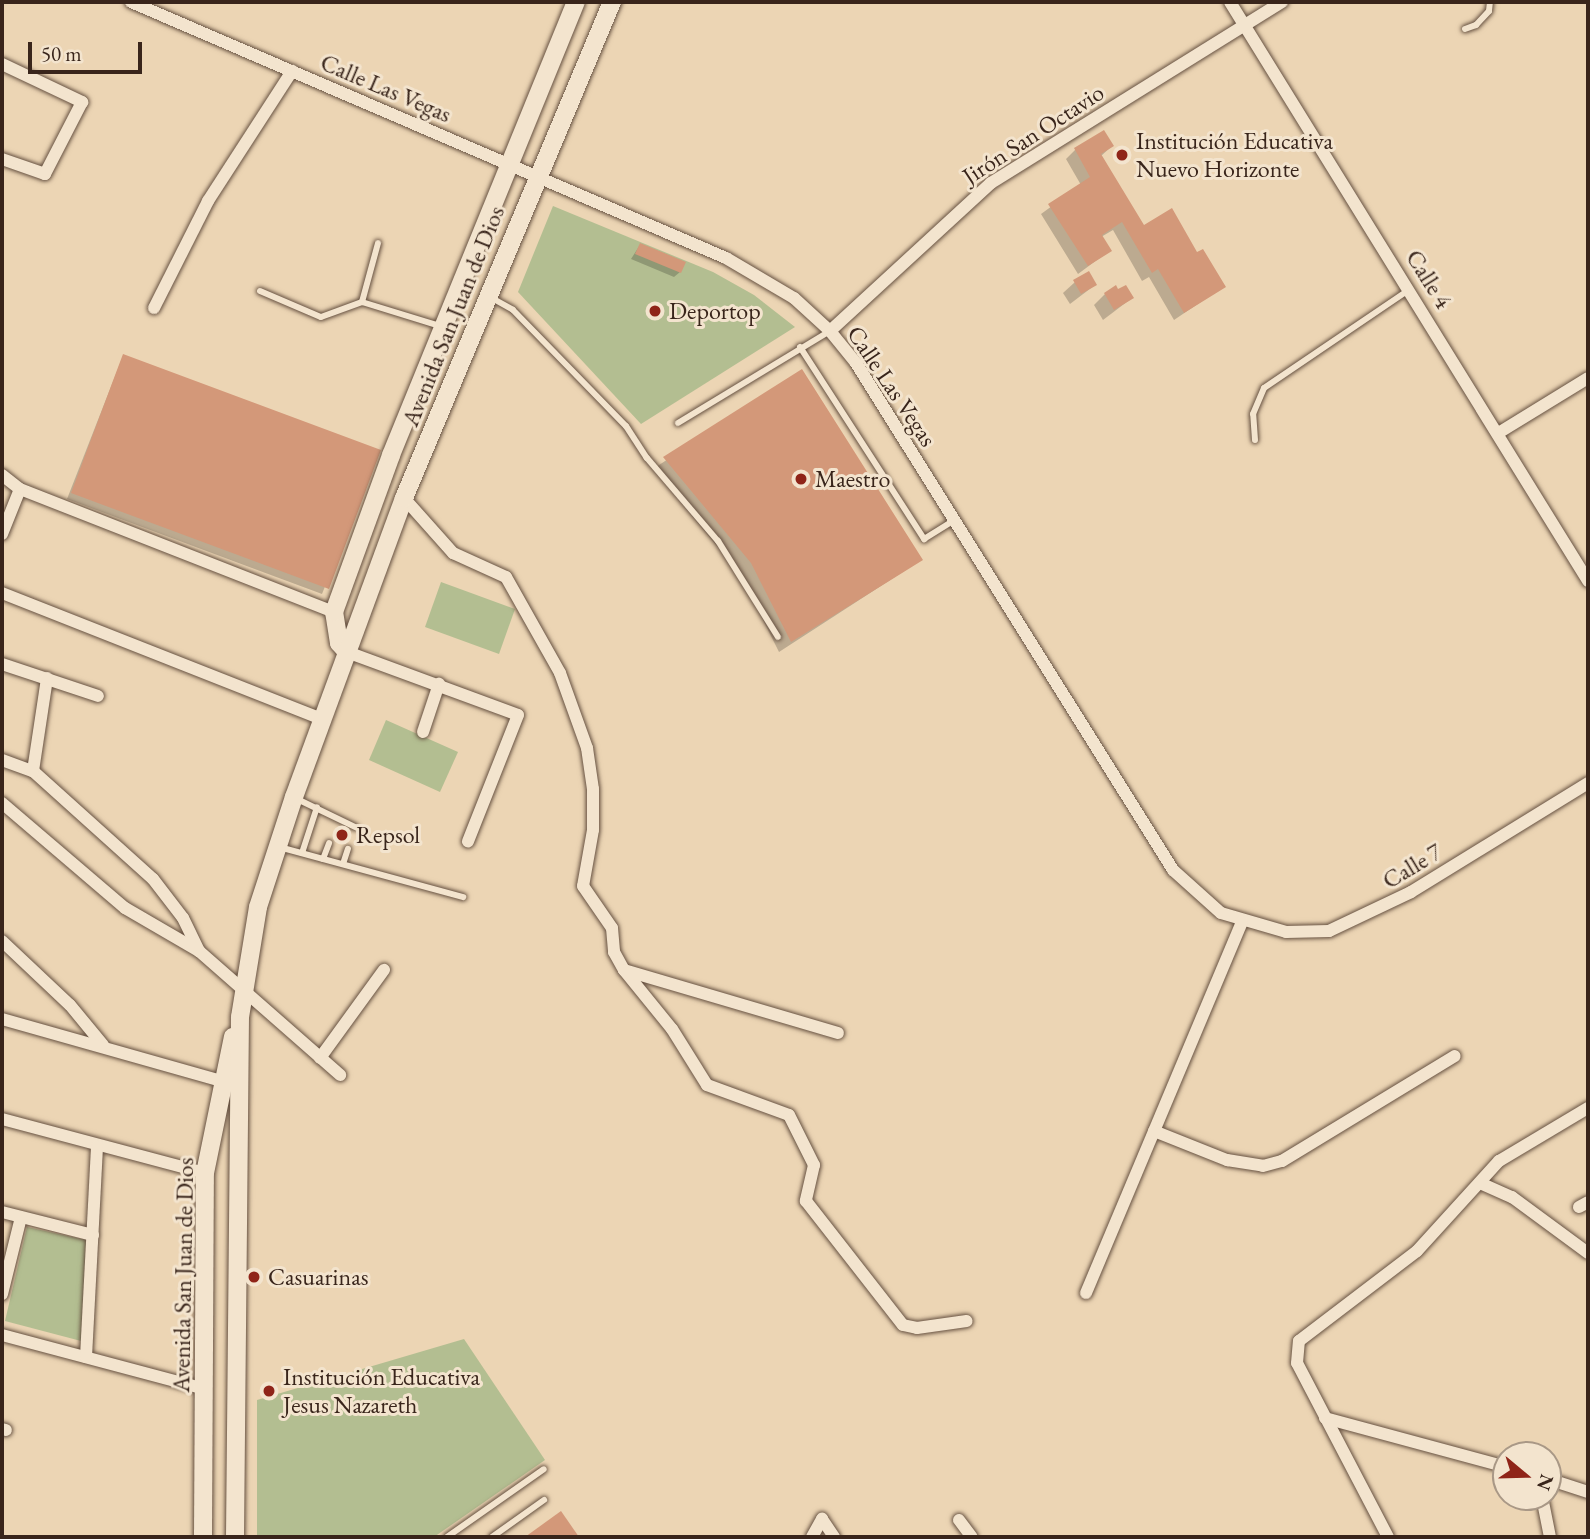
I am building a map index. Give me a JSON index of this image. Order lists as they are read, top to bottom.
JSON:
{
  "streets": {
    "main road": ["Avenida San Juan de Dios"],
    "street": [
      "Calle Las Vegas",
      "Jirón San Octavio",
      "Calle 4",
      "Calle 7"
    ]
  },
  "crossings": [
    ["Calle Las Vegas", "Jirón San Octavio"],
    ["Calle Las Vegas", "Avenida San Juan de Dios"],
    ["Calle Las Vegas", "Calle 7"],
    ["Jirón San Octavio", "Calle 4"]
  ],
  "places": [
    "Institución Educativa Nuevo Horizonte",
    "Deportop",
    "Maestro",
    "Repsol",
    "Casuarinas",
    "Institución Educativa Jesus Nazareth"
  ],
  "scale_bar": "50 m",
  "north": "right"
}
